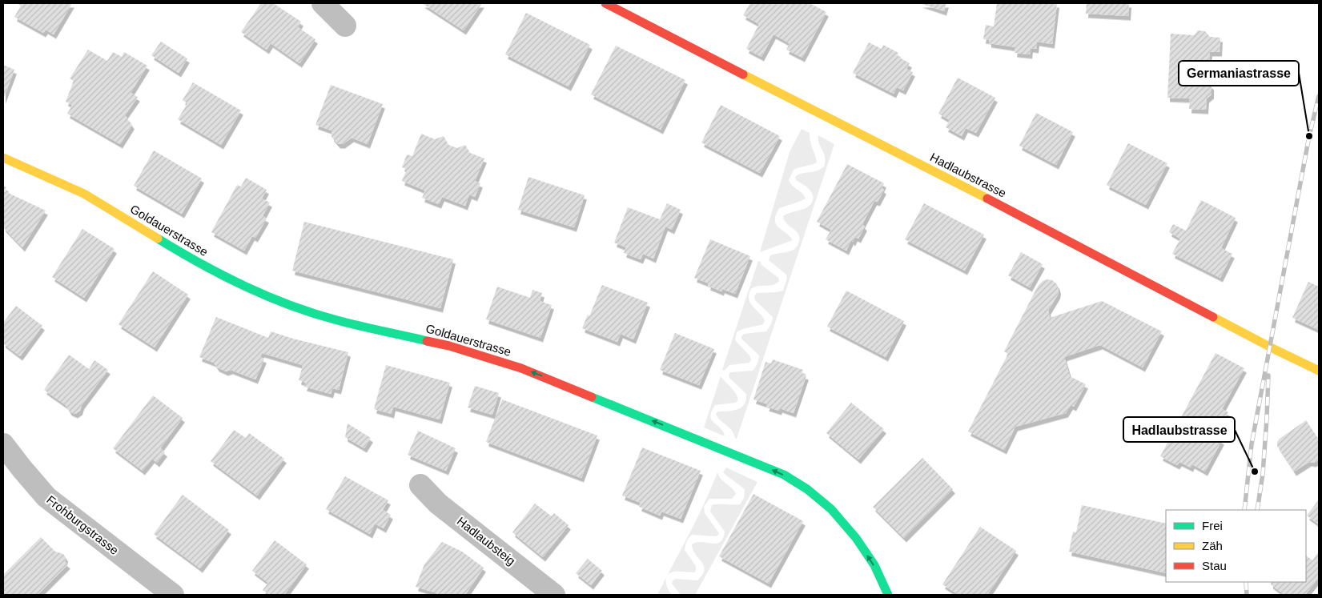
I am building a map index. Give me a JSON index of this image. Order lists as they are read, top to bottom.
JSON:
{
  "streets": {
    "street": [
      "Hadlaubstrasse",
      "Goldauerstrasse",
      "Frohburgstrasse",
      "Hadlaubsteig"
    ]
  },
  "one_way": ["Goldauerstrasse"],
  "places": ["Germaniastrasse", "Hadlaubstrasse"],
  "legend": ["Frei", "Zäh", "Stau"]
}
